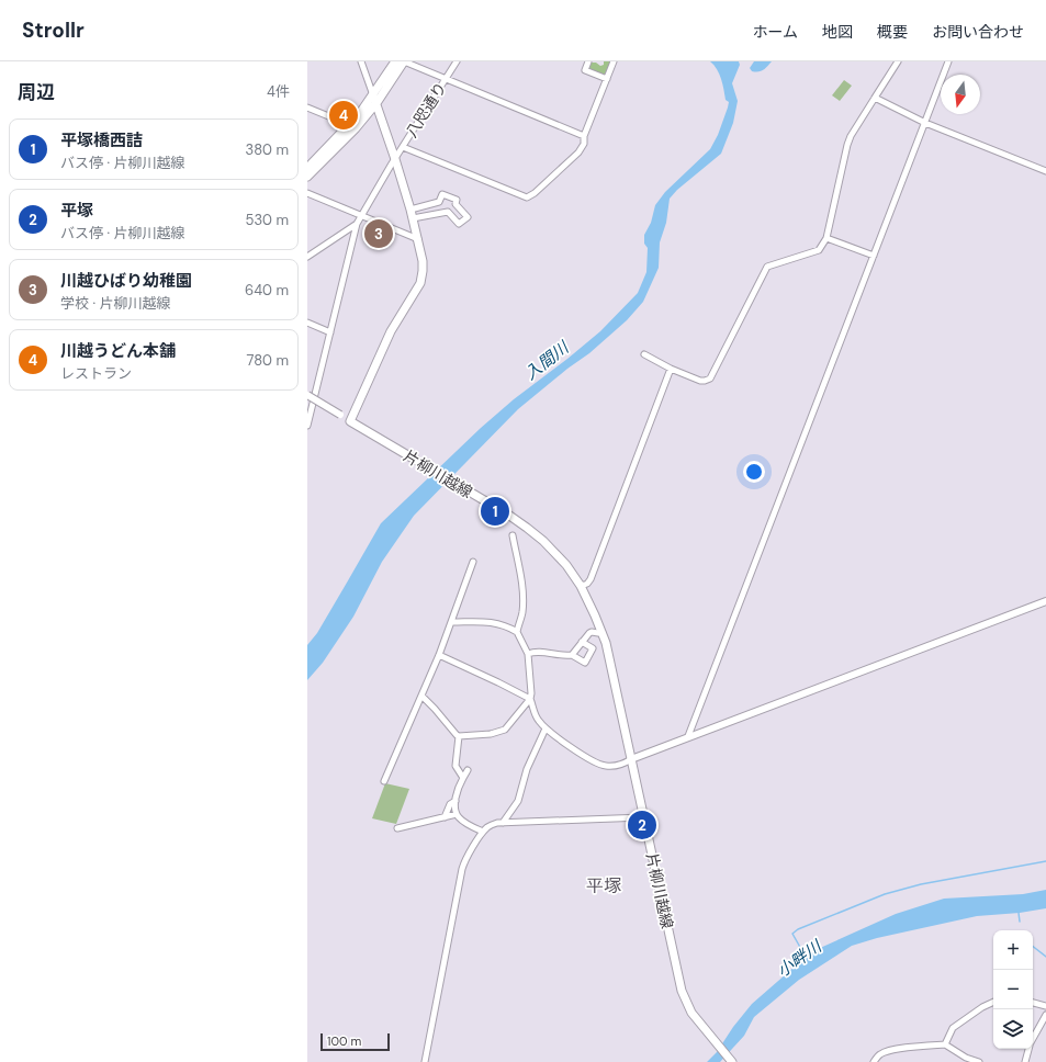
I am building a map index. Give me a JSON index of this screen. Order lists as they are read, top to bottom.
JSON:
{
  "streets": {
    "main road": ["片柳川越線"],
    "street": ["八咫通り"]
  },
  "districts": ["平塚"],
  "water": ["入間川", "小畔川"],
  "scale_bar": "100 m",
  "north": "bottom",
  "page": {
    "header": "Strollr",
    "nav": [
      "ホーム",
      "地図",
      "概要",
      "お問い合わせ"
    ],
    "heading": ["周辺", "4件"],
    "pins": [
      "4",
      "3",
      "1",
      "2"
    ],
    "list": [
      {
        "mark": "1",
        "name": "平塚橋西詰",
        "note": "バス停 · 片柳川越線",
        "value": "380 m"
      },
      {
        "mark": "2",
        "name": "平塚",
        "note": "バス停 · 片柳川越線",
        "value": "530 m"
      },
      {
        "mark": "3",
        "name": "川越ひばり幼稚園",
        "note": "学校 · 片柳川越線",
        "value": "640 m"
      },
      {
        "mark": "4",
        "name": "川越うどん本舗",
        "note": "レストラン",
        "value": "780 m"
      }
    ],
    "map_buttons": ["+", "−"],
    "scale": "100 m"
  }
}
